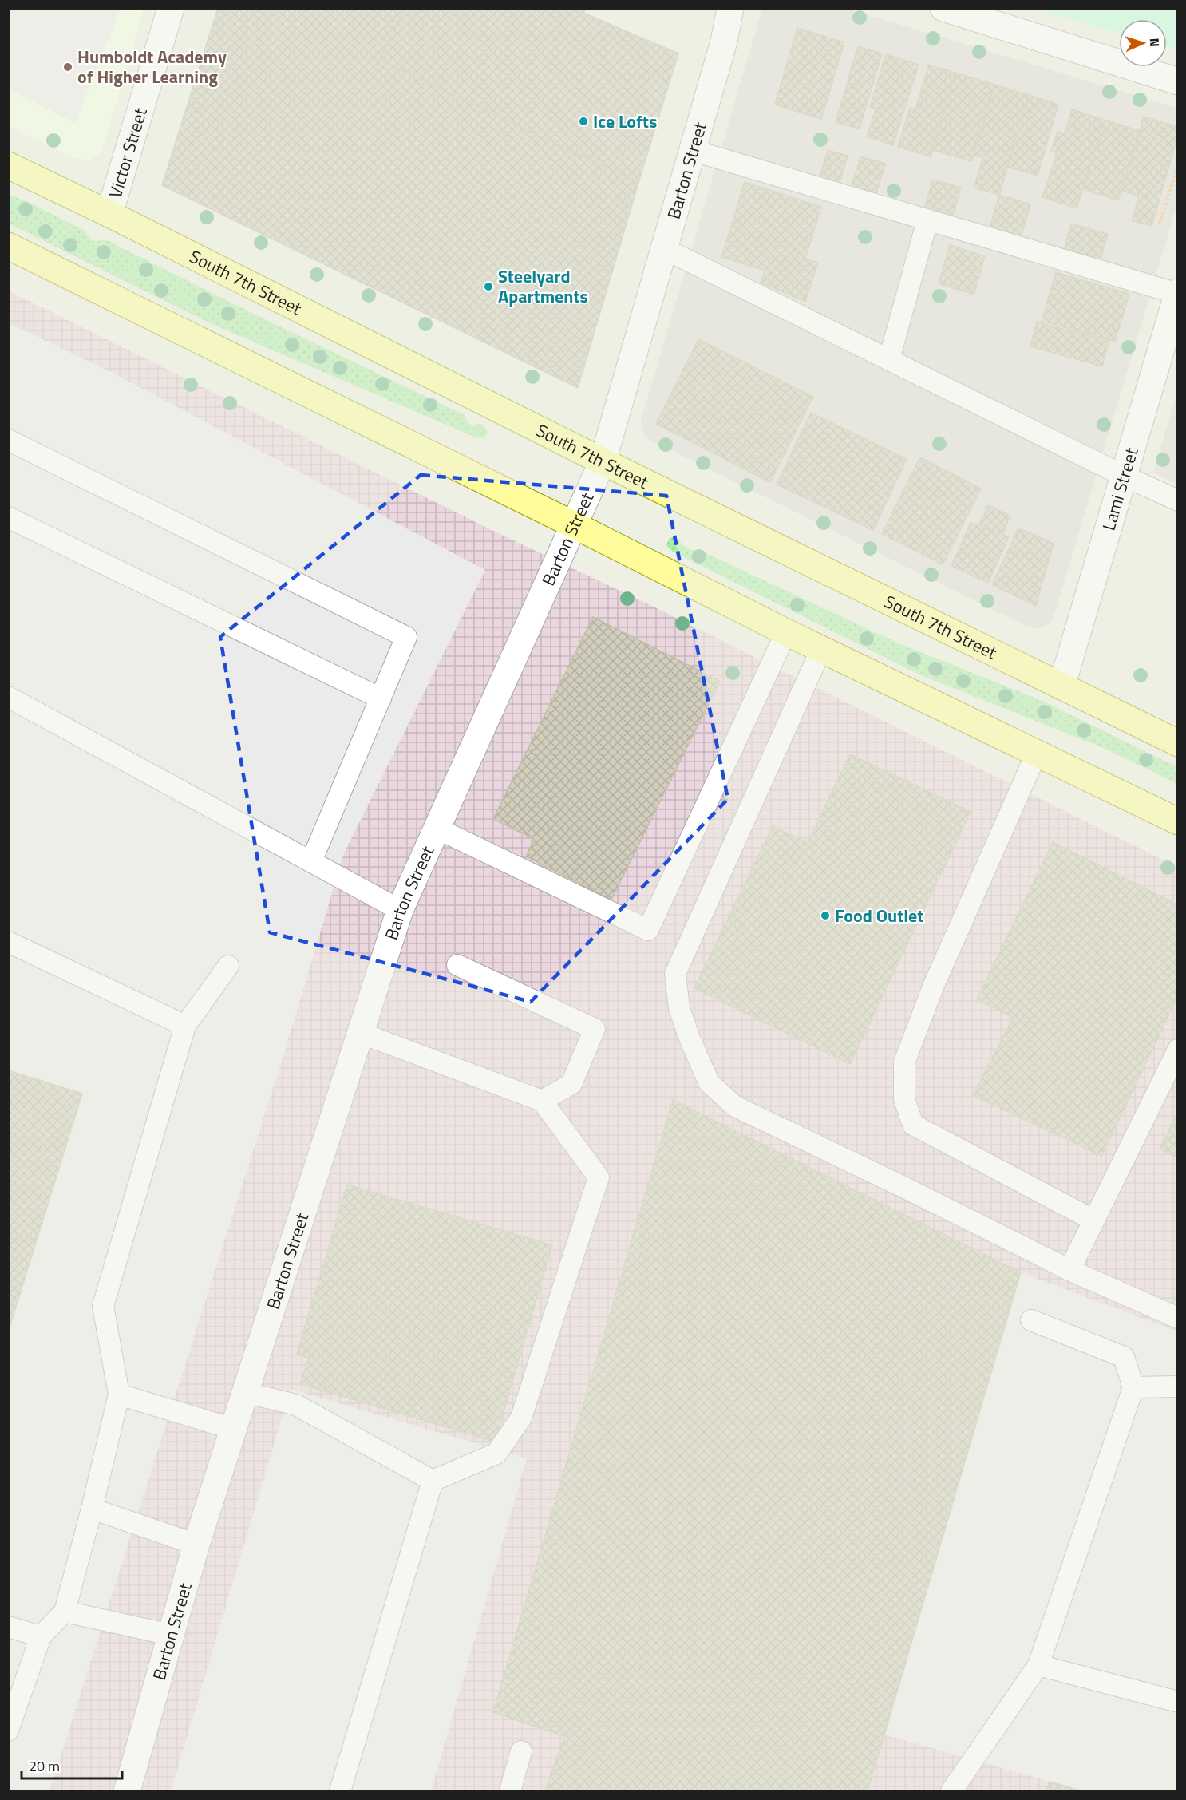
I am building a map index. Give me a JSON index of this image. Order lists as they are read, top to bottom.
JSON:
{
  "streets": {
    "main road": ["South 7th Street"],
    "street": ["Victor Street", "Barton Street", "Lami Street"]
  },
  "crossings": [
    ["Victor Street", "South 7th Street"],
    ["Barton Street", "South 7th Street"],
    ["South 7th Street", "Lami Street"]
  ],
  "places": [
    "Humboldt Academy of Higher Learning",
    "Ice Lofts",
    "Steelyard Apartments",
    "Food Outlet"
  ],
  "scale_bar": "20 m",
  "north": "right"
}
